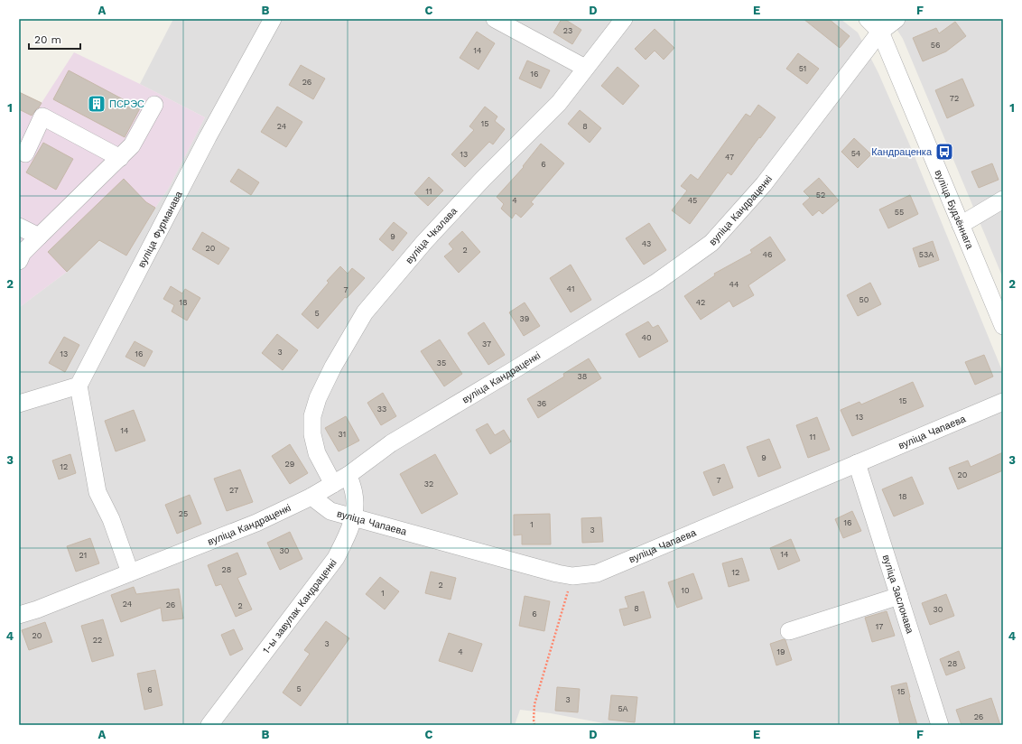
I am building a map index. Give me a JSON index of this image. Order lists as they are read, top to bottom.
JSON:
{
  "streets": {
    "street": [
      "вуліца Кандраценкі",
      "вуліца Будзённага",
      "вуліца Фурманава",
      "вуліца Чкалава",
      "вуліца Чапаева",
      "вуліца Заслонава",
      "1-ы завулак Кандраценкі"
    ]
  },
  "crossings": [
    ["вуліца Кандраценкі", "вуліца Будзённага"],
    ["вуліца Кандраценкі", "вуліца Чкалава"],
    ["вуліца Кандраценкі", "вуліца Чапаева"],
    ["вуліца Кандраценкі", "1-ы завулак Кандраценкі"],
    ["вуліца Чапаева", "вуліца Заслонава"],
    ["вуліца Чапаева", "1-ы завулак Кандраценкі"]
  ],
  "places": {
    "building": ["ПСРЭС"],
    "bus stop": ["Кандраценка"]
  },
  "house_numbers": [
    "23",
    "56",
    "14",
    "51",
    "16",
    "26",
    "72",
    "15",
    "24",
    "8",
    "54",
    "13",
    "47",
    "6",
    "11",
    "52",
    "4",
    "45",
    "55",
    "9",
    "43",
    "20",
    "2",
    "46",
    "53А",
    "44",
    "41",
    "7",
    "50",
    "18",
    "42",
    "5",
    "39",
    "40",
    "37",
    "3",
    "13",
    "16",
    "35",
    "38",
    "15",
    "36",
    "33",
    "13",
    "14",
    "31",
    "11",
    "9",
    "29",
    "12",
    "20",
    "7",
    "32",
    "27",
    "18",
    "25",
    "16",
    "1",
    "3",
    "30",
    "14",
    "21",
    "28",
    "12",
    "2",
    "10",
    "1",
    "24",
    "26",
    "2",
    "8",
    "30",
    "6",
    "17",
    "20",
    "22",
    "3",
    "4",
    "19",
    "28",
    "5",
    "6",
    "15",
    "3",
    "5А",
    "26"
  ],
  "scale_bar": "20 m",
  "grid": {
    "columns": [
      "A",
      "B",
      "C",
      "D",
      "E",
      "F"
    ],
    "rows": [
      "1",
      "2",
      "3",
      "4"
    ]
  }
}
